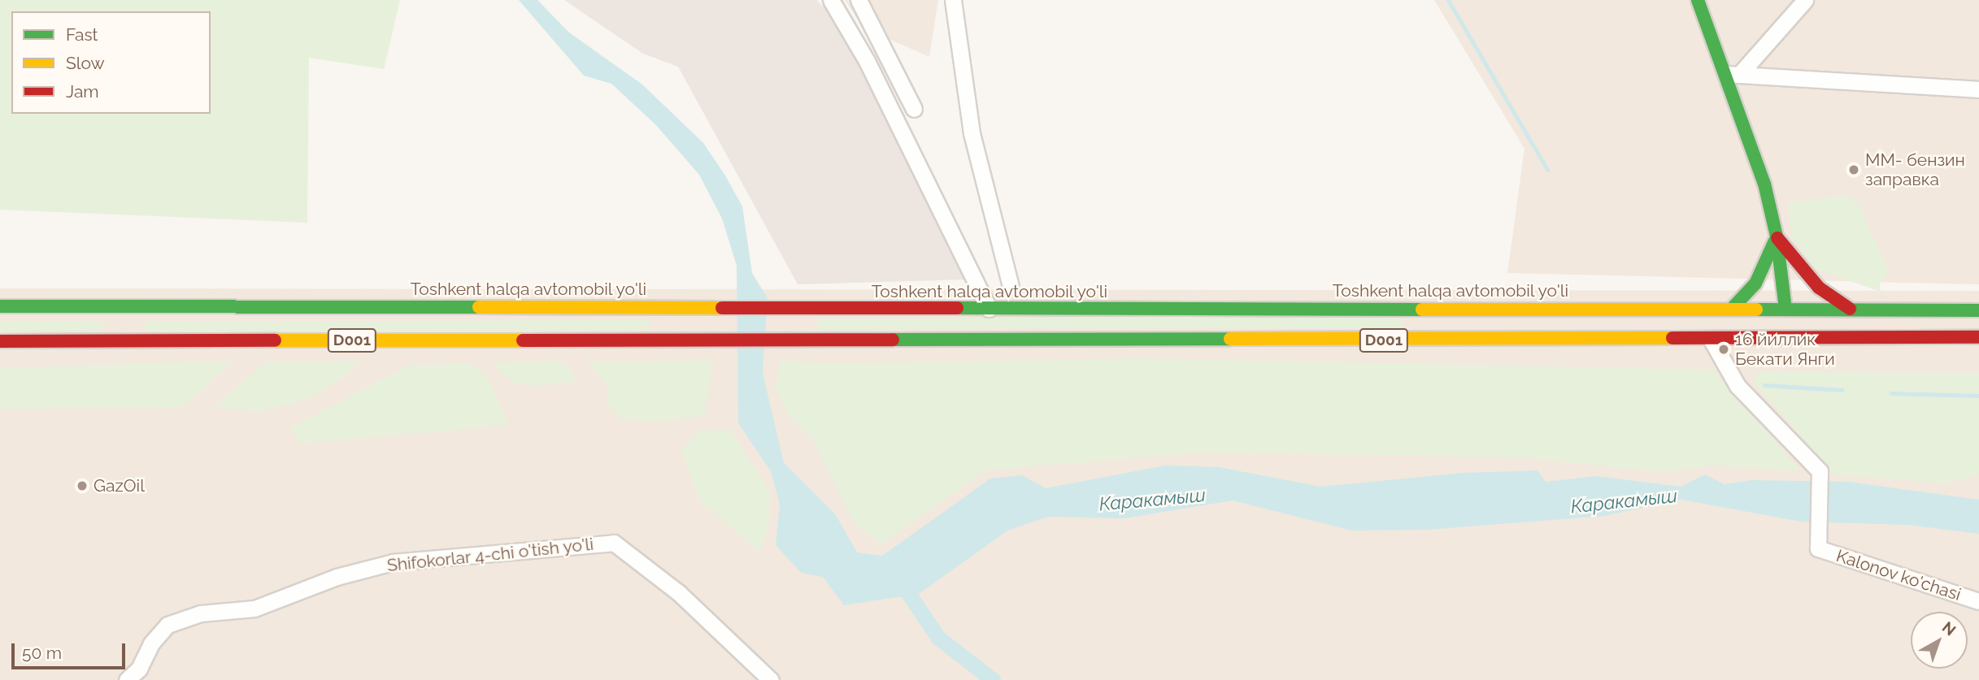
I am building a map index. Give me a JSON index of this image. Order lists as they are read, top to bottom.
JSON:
{
  "streets": {
    "main road": ["Toshkent halqa avtomobil yo'li", "D001"],
    "street": ["Shifokorlar 4-chi o'tish yo'li", "Kalonov ko'chasi"]
  },
  "crossings": [
    ["D001", "Kalonov ko'chasi"]
  ],
  "water": ["Каракамыш"],
  "places": ["ММ- бензин заправка", "16 йиллик Бекати Янги", "GazOil"],
  "legend": ["Fast", "Slow", "Jam"],
  "scale_bar": "50 m",
  "north": "top right"
}
